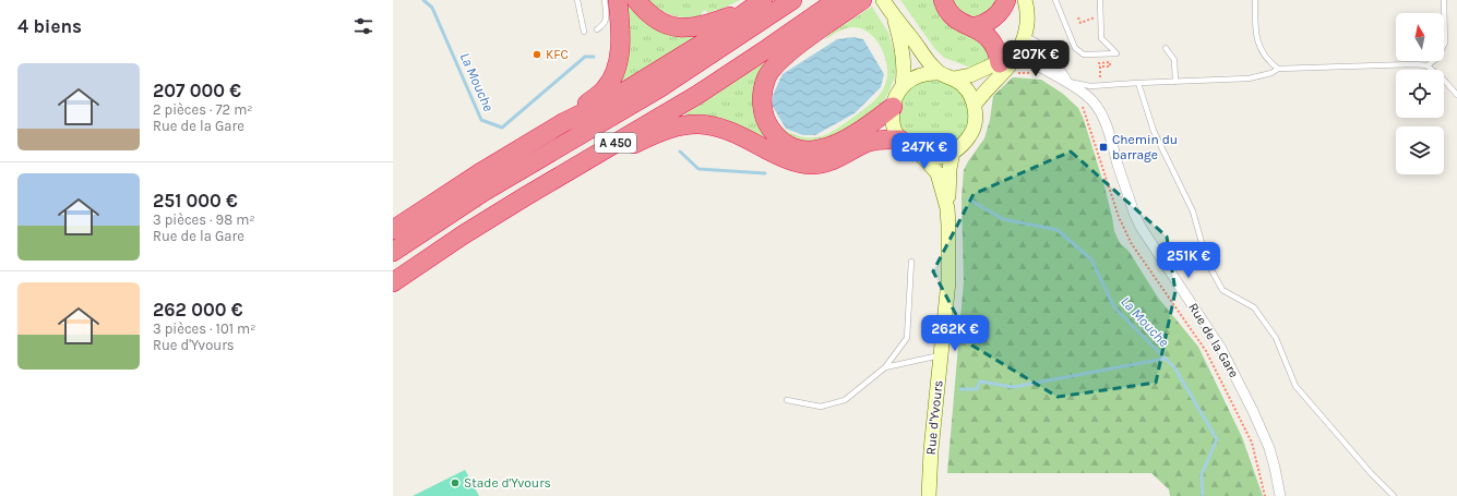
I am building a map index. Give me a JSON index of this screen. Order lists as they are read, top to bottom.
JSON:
{
  "streets": {
    "highway": ["A 450"],
    "main road": ["Rue d'Yvours"],
    "street": ["Rue de la Gare"]
  },
  "water": ["La Mouche"],
  "places": {
    "other": ["KFC", "Stade d'Yvours"],
    "transit": ["Chemin du barrage"]
  },
  "north": "top",
  "page": {
    "heading": "4 biens",
    "price": [
      "207K €",
      "247K €",
      "251K €",
      "262K €"
    ],
    "list": [
      {
        "name": "207 000 €",
        "note": "2 pièces · 72 m² · Rue de la Gare"
      },
      {
        "name": "251 000 €",
        "note": "3 pièces · 98 m² · Rue de la Gare"
      },
      {
        "name": "262 000 €",
        "note": "3 pièces · 101 m² · Rue d'Yvours"
      }
    ]
  }
}
